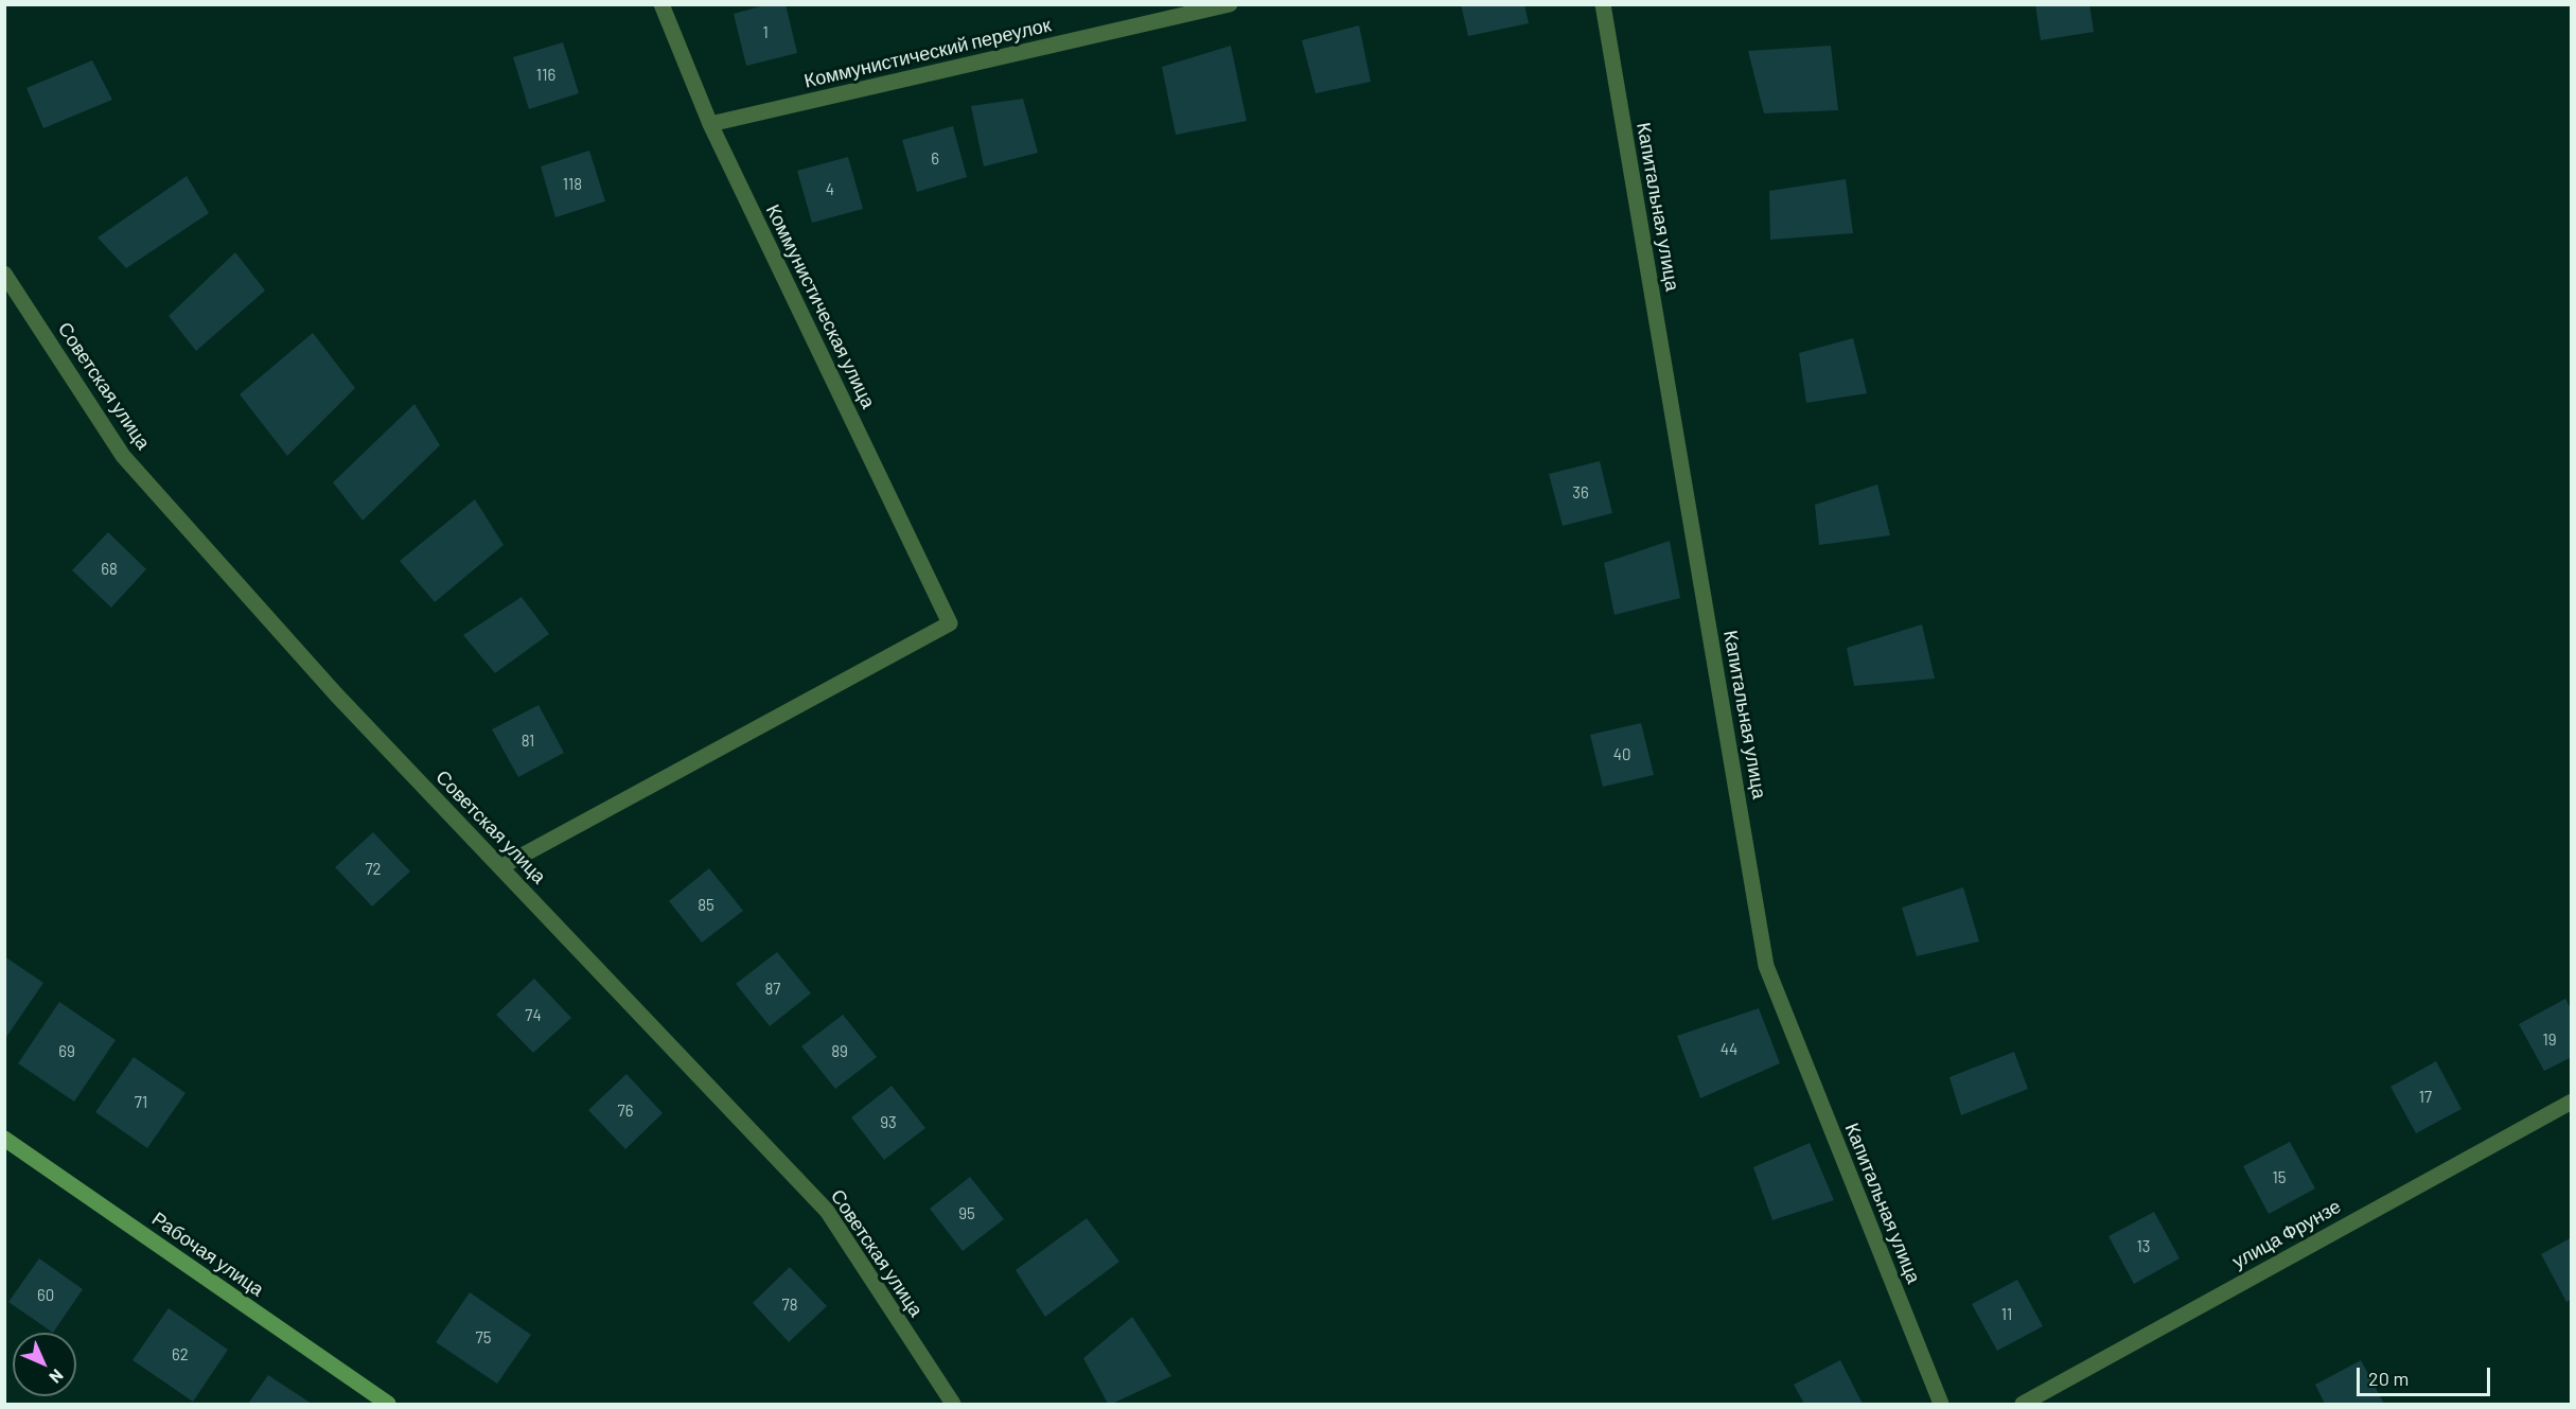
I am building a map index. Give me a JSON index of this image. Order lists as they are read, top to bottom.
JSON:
{
  "streets": {
    "main road": ["Рабочая улица"],
    "street": [
      "Коммунистический переулок",
      "Капитальная улица",
      "Коммунистическая улица",
      "Советская улица",
      "улица Фрунзе"
    ]
  },
  "crossings": [
    ["Коммунистический переулок", "Коммунистическая улица"],
    ["Коммунистическая улица", "Советская улица"]
  ],
  "house_numbers": [
    "1",
    "116",
    "6",
    "118",
    "4",
    "36",
    "68",
    "81",
    "40",
    "72",
    "85",
    "87",
    "74",
    "19",
    "44",
    "69",
    "89",
    "17",
    "71",
    "76",
    "93",
    "15",
    "95",
    "13",
    "60",
    "78",
    "11",
    "75",
    "62"
  ],
  "scale_bar": "20 m",
  "north": "bottom right"
}
